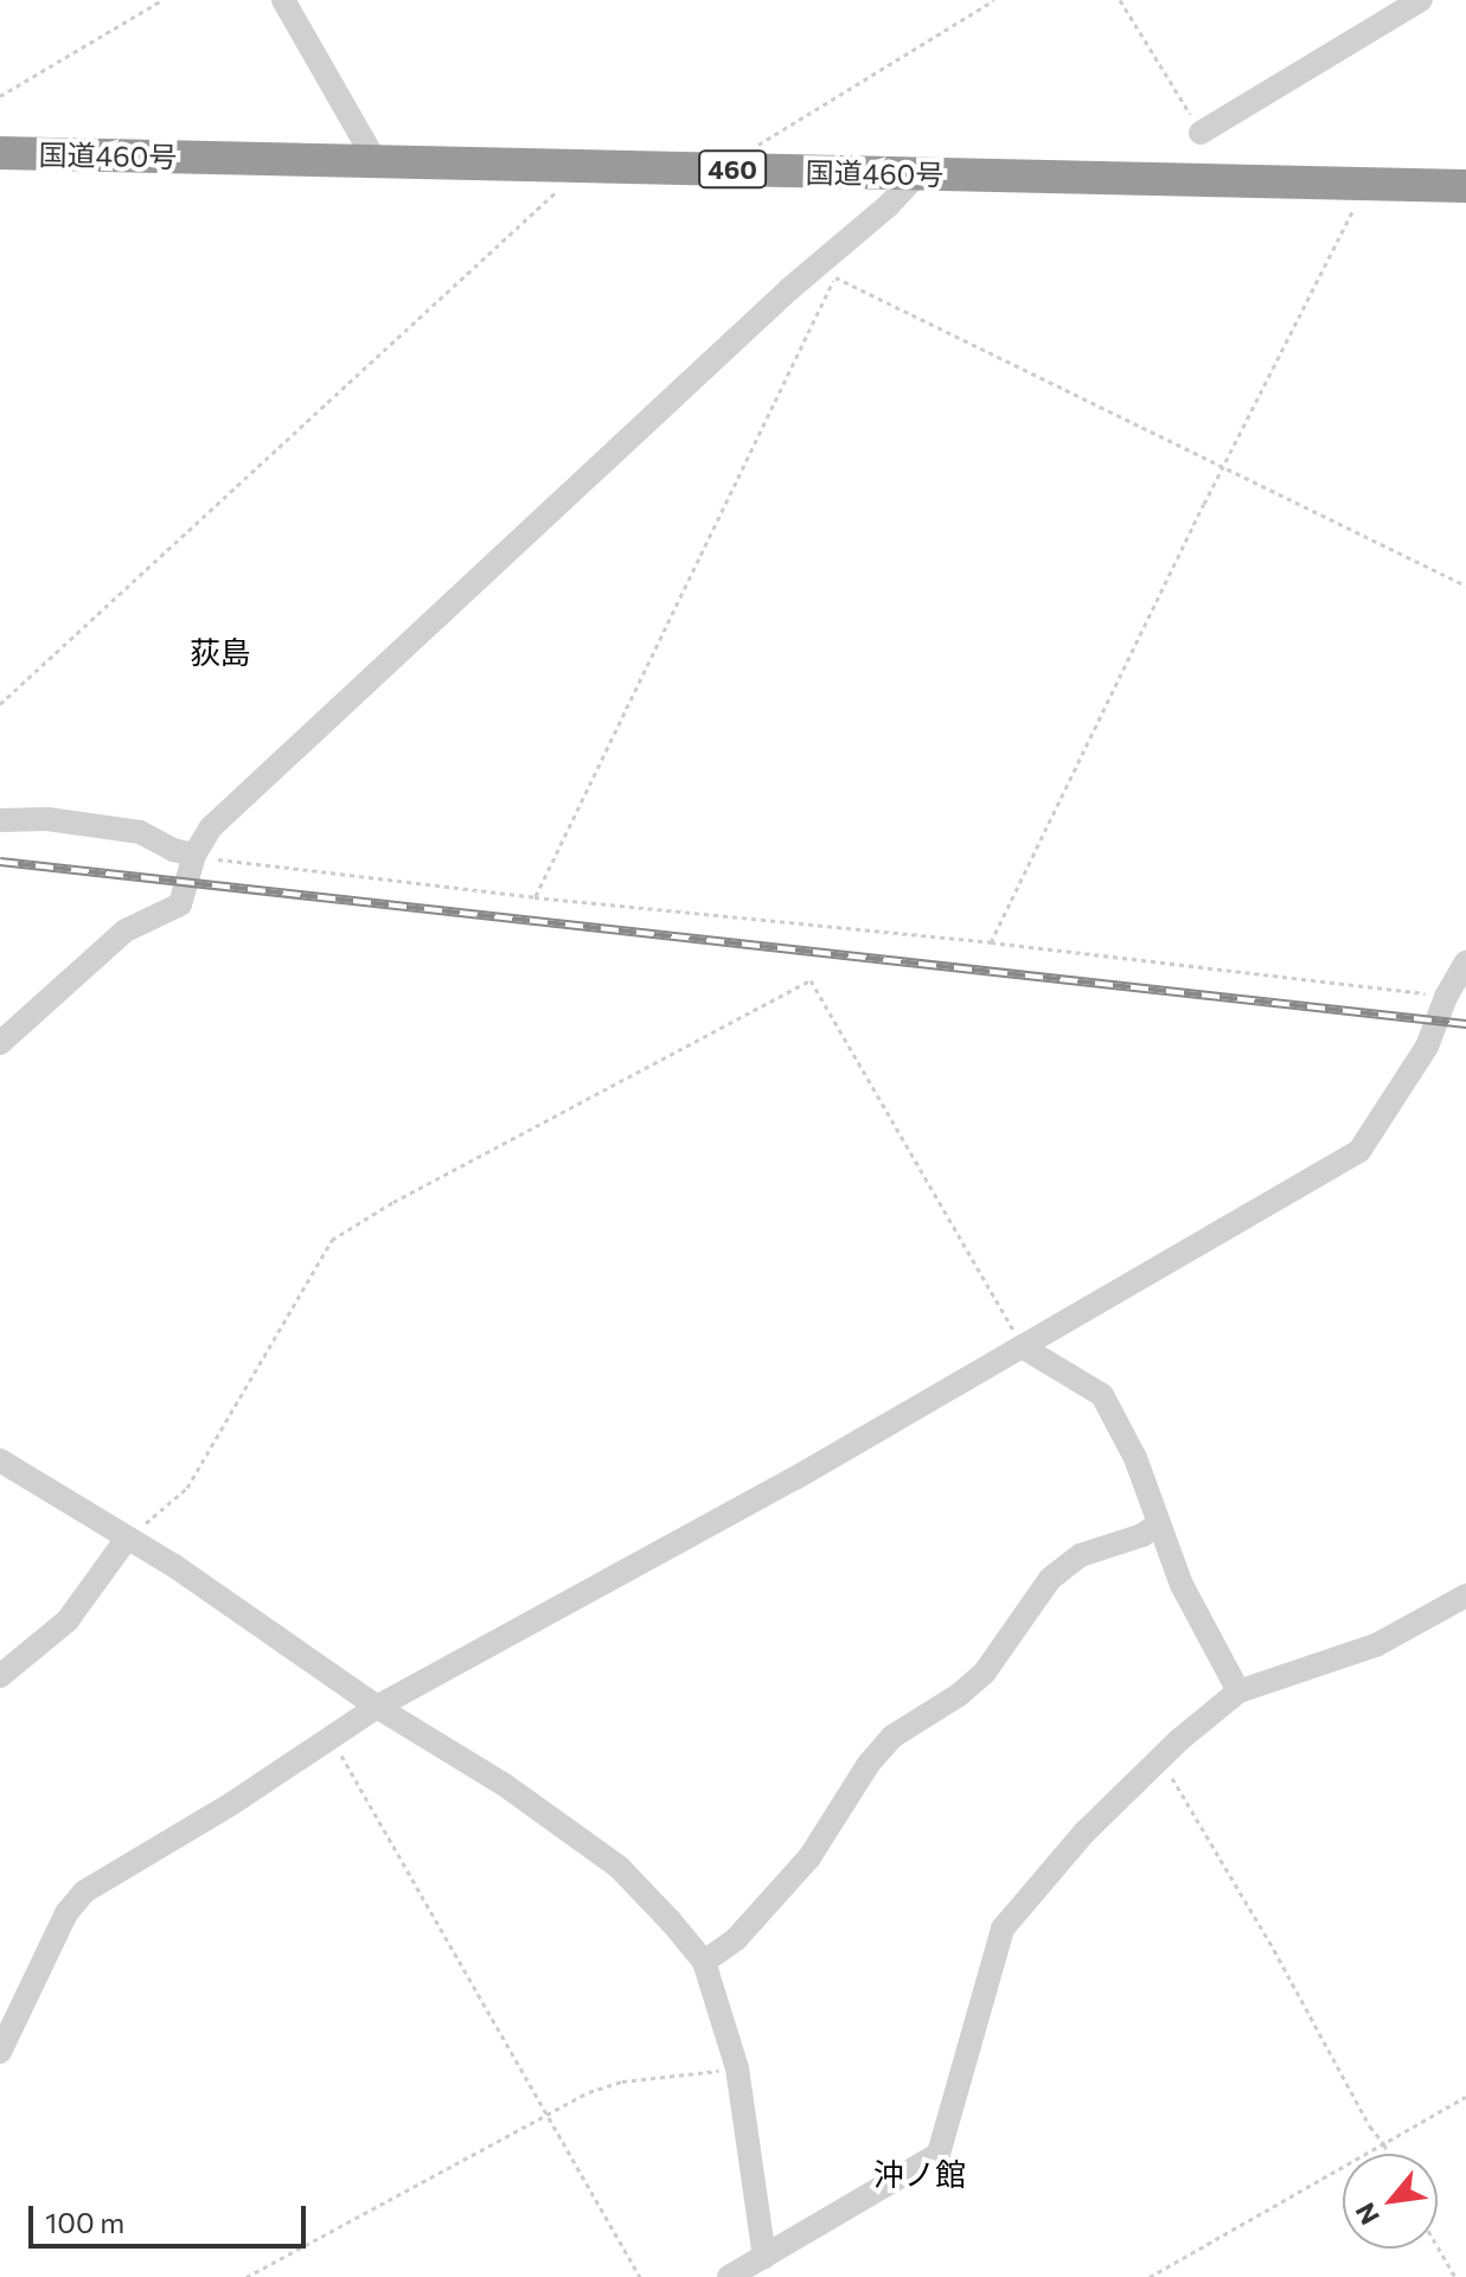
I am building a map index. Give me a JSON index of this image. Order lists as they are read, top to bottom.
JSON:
{
  "streets": {
    "highway": ["国道460号", "460"]
  },
  "districts": ["荻島", "沖ノ館"],
  "scale_bar": "100 m",
  "north": "bottom left"
}
